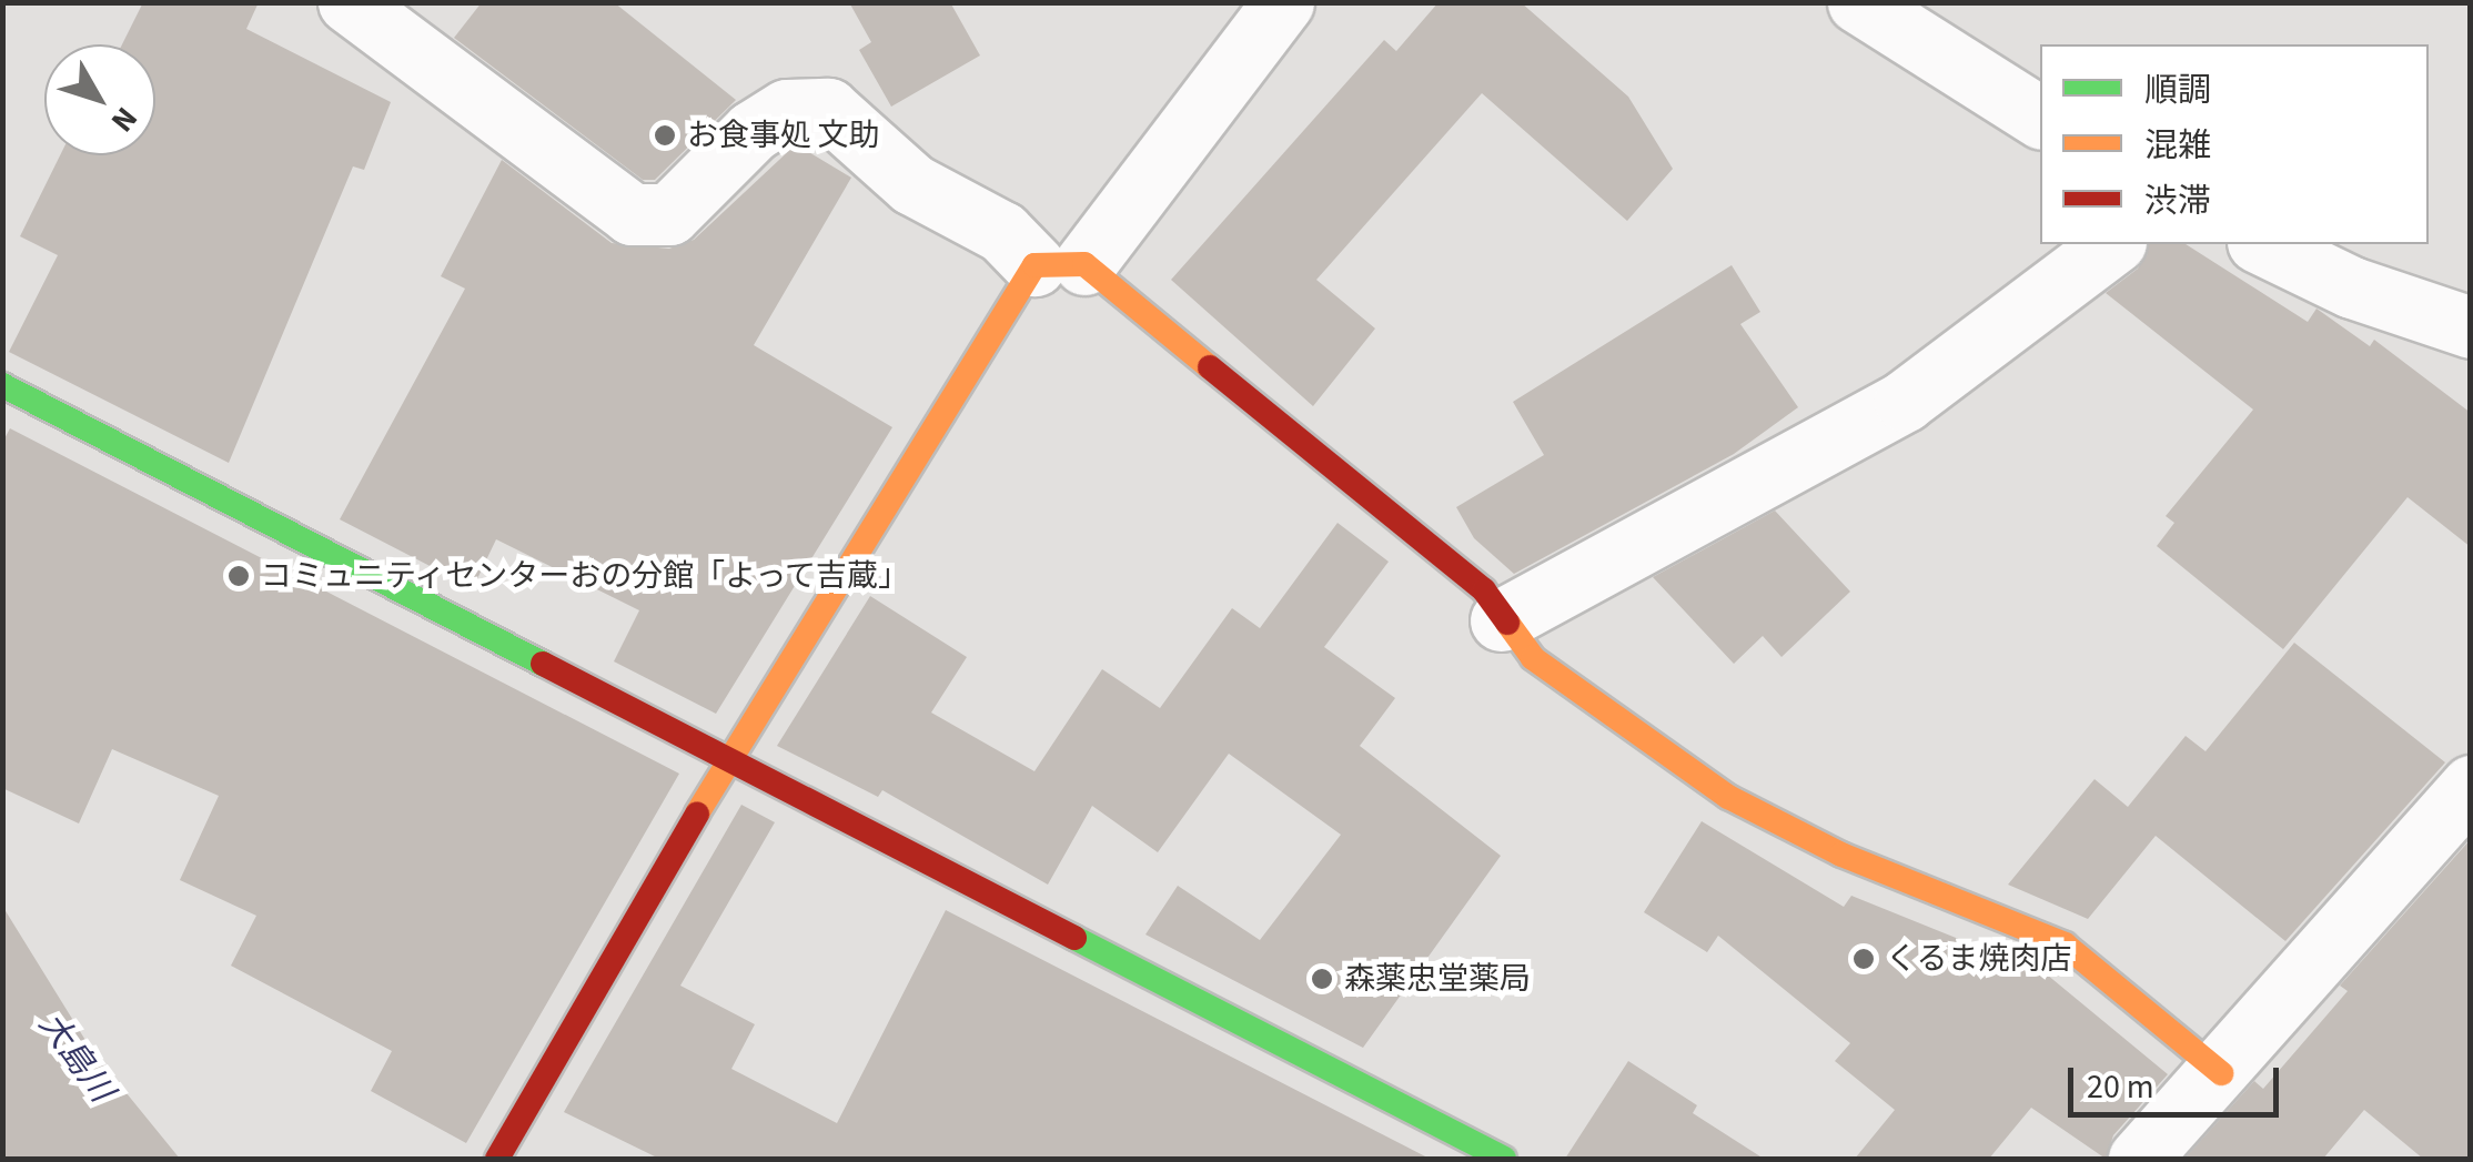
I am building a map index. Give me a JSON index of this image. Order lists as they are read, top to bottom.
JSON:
{
  "water": ["大島川"],
  "places": [
    "お食事処 文助",
    "コミュニティセンターおの分館「よって吉蔵」",
    "くるま焼肉店",
    "森薬忠堂薬局"
  ],
  "legend": ["順調", "混雑", "渋滞"],
  "scale_bar": "20 m",
  "north": "bottom right"
}
